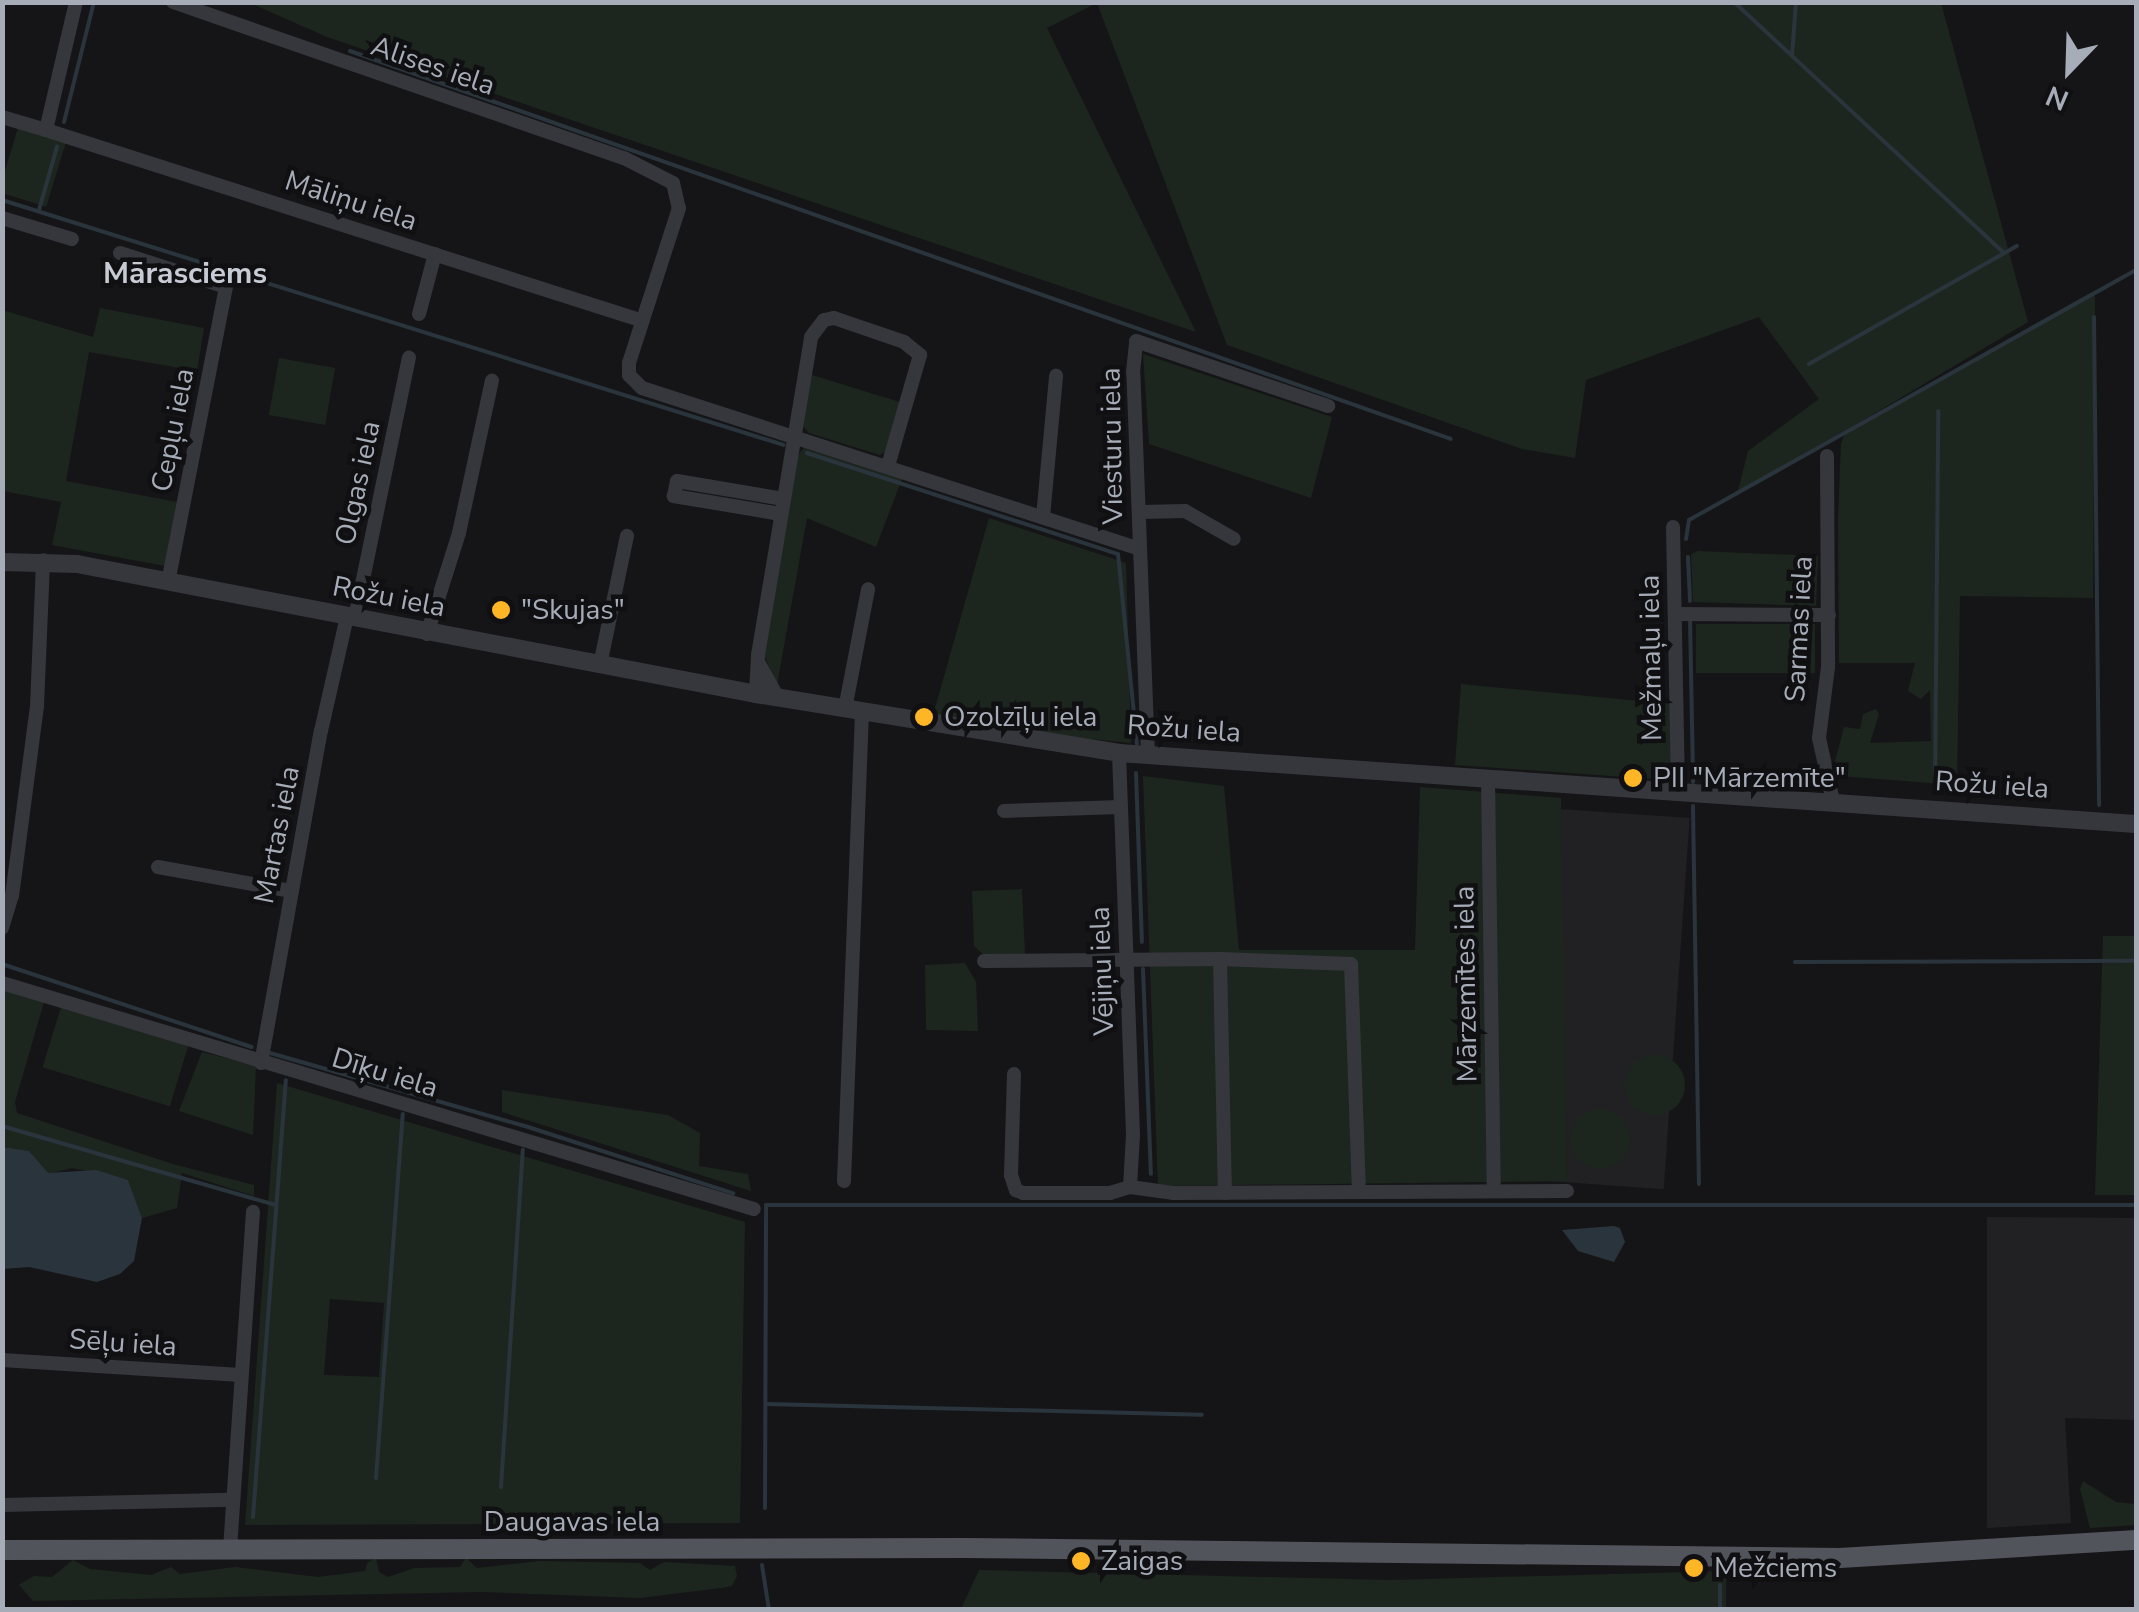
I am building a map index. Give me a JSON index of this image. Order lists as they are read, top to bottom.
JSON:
{
  "streets": {
    "main road": ["Daugavas iela"],
    "street": [
      "Alises iela",
      "Māliņu iela",
      "Cepļu iela",
      "Viesturu iela",
      "Olgas iela",
      "Rožu iela",
      "Sarmas iela",
      "Mežmaļu iela",
      "Martas iela",
      "Vējiņu iela",
      "Mārzemītes iela",
      "Dīķu iela",
      "Sēļu iela"
    ]
  },
  "crossings": [
    ["Alises iela", "Māliņu iela"],
    ["Cepļu iela", "Rožu iela"],
    ["Olgas iela", "Rožu iela"],
    ["Olgas iela", "Martas iela"],
    ["Rožu iela", "Sarmas iela"],
    ["Rožu iela", "Mežmaļu iela"],
    ["Rožu iela", "Martas iela"],
    ["Rožu iela", "Vējiņu iela"],
    ["Rožu iela", "Mārzemītes iela"],
    ["Martas iela", "Dīķu iela"]
  ],
  "districts": ["Mārasciems"],
  "places": [
    "\"Skujas\"",
    "Ozolzīļu iela",
    "PII \"Mārzemīte\"",
    "Zaigas",
    "Mežciems"
  ],
  "north": "bottom left"
}
